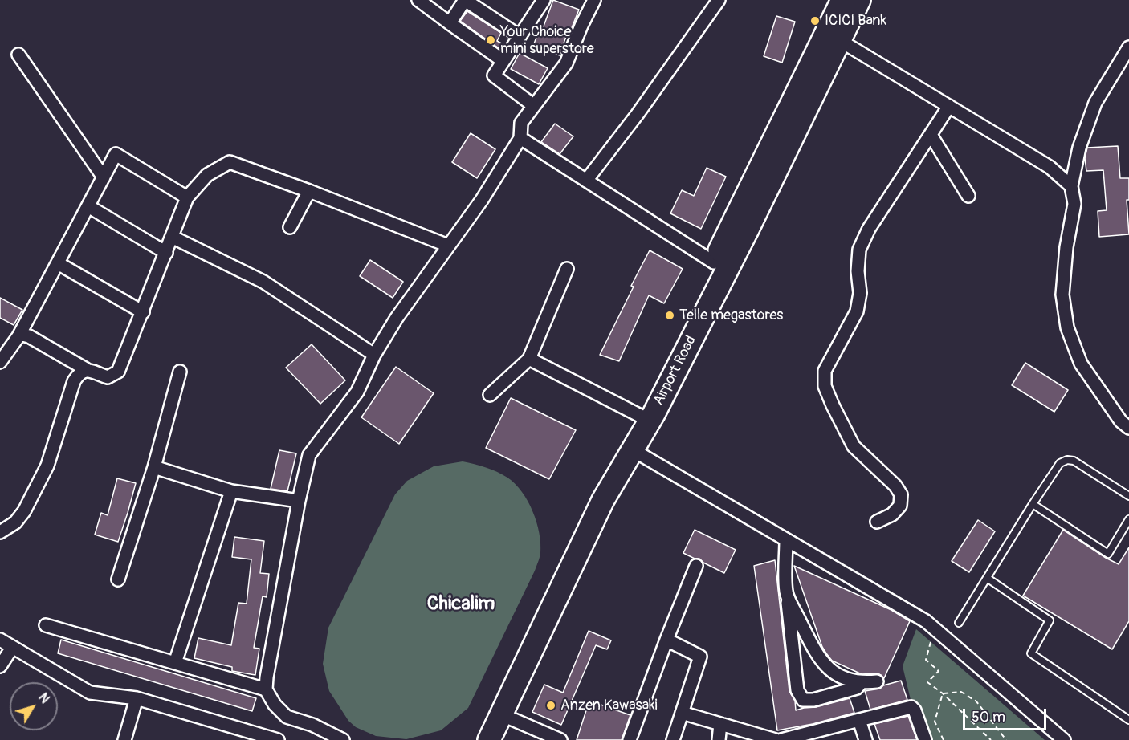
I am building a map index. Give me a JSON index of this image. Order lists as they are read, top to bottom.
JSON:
{
  "streets": {
    "highway": ["Airport Road"]
  },
  "districts": ["Chicalim"],
  "places": [
    "ICICI Bank",
    "Your Choice mini superstore",
    "Telle megastores",
    "Anzen Kawasaki"
  ],
  "scale_bar": "50 m",
  "north": "top right"
}
